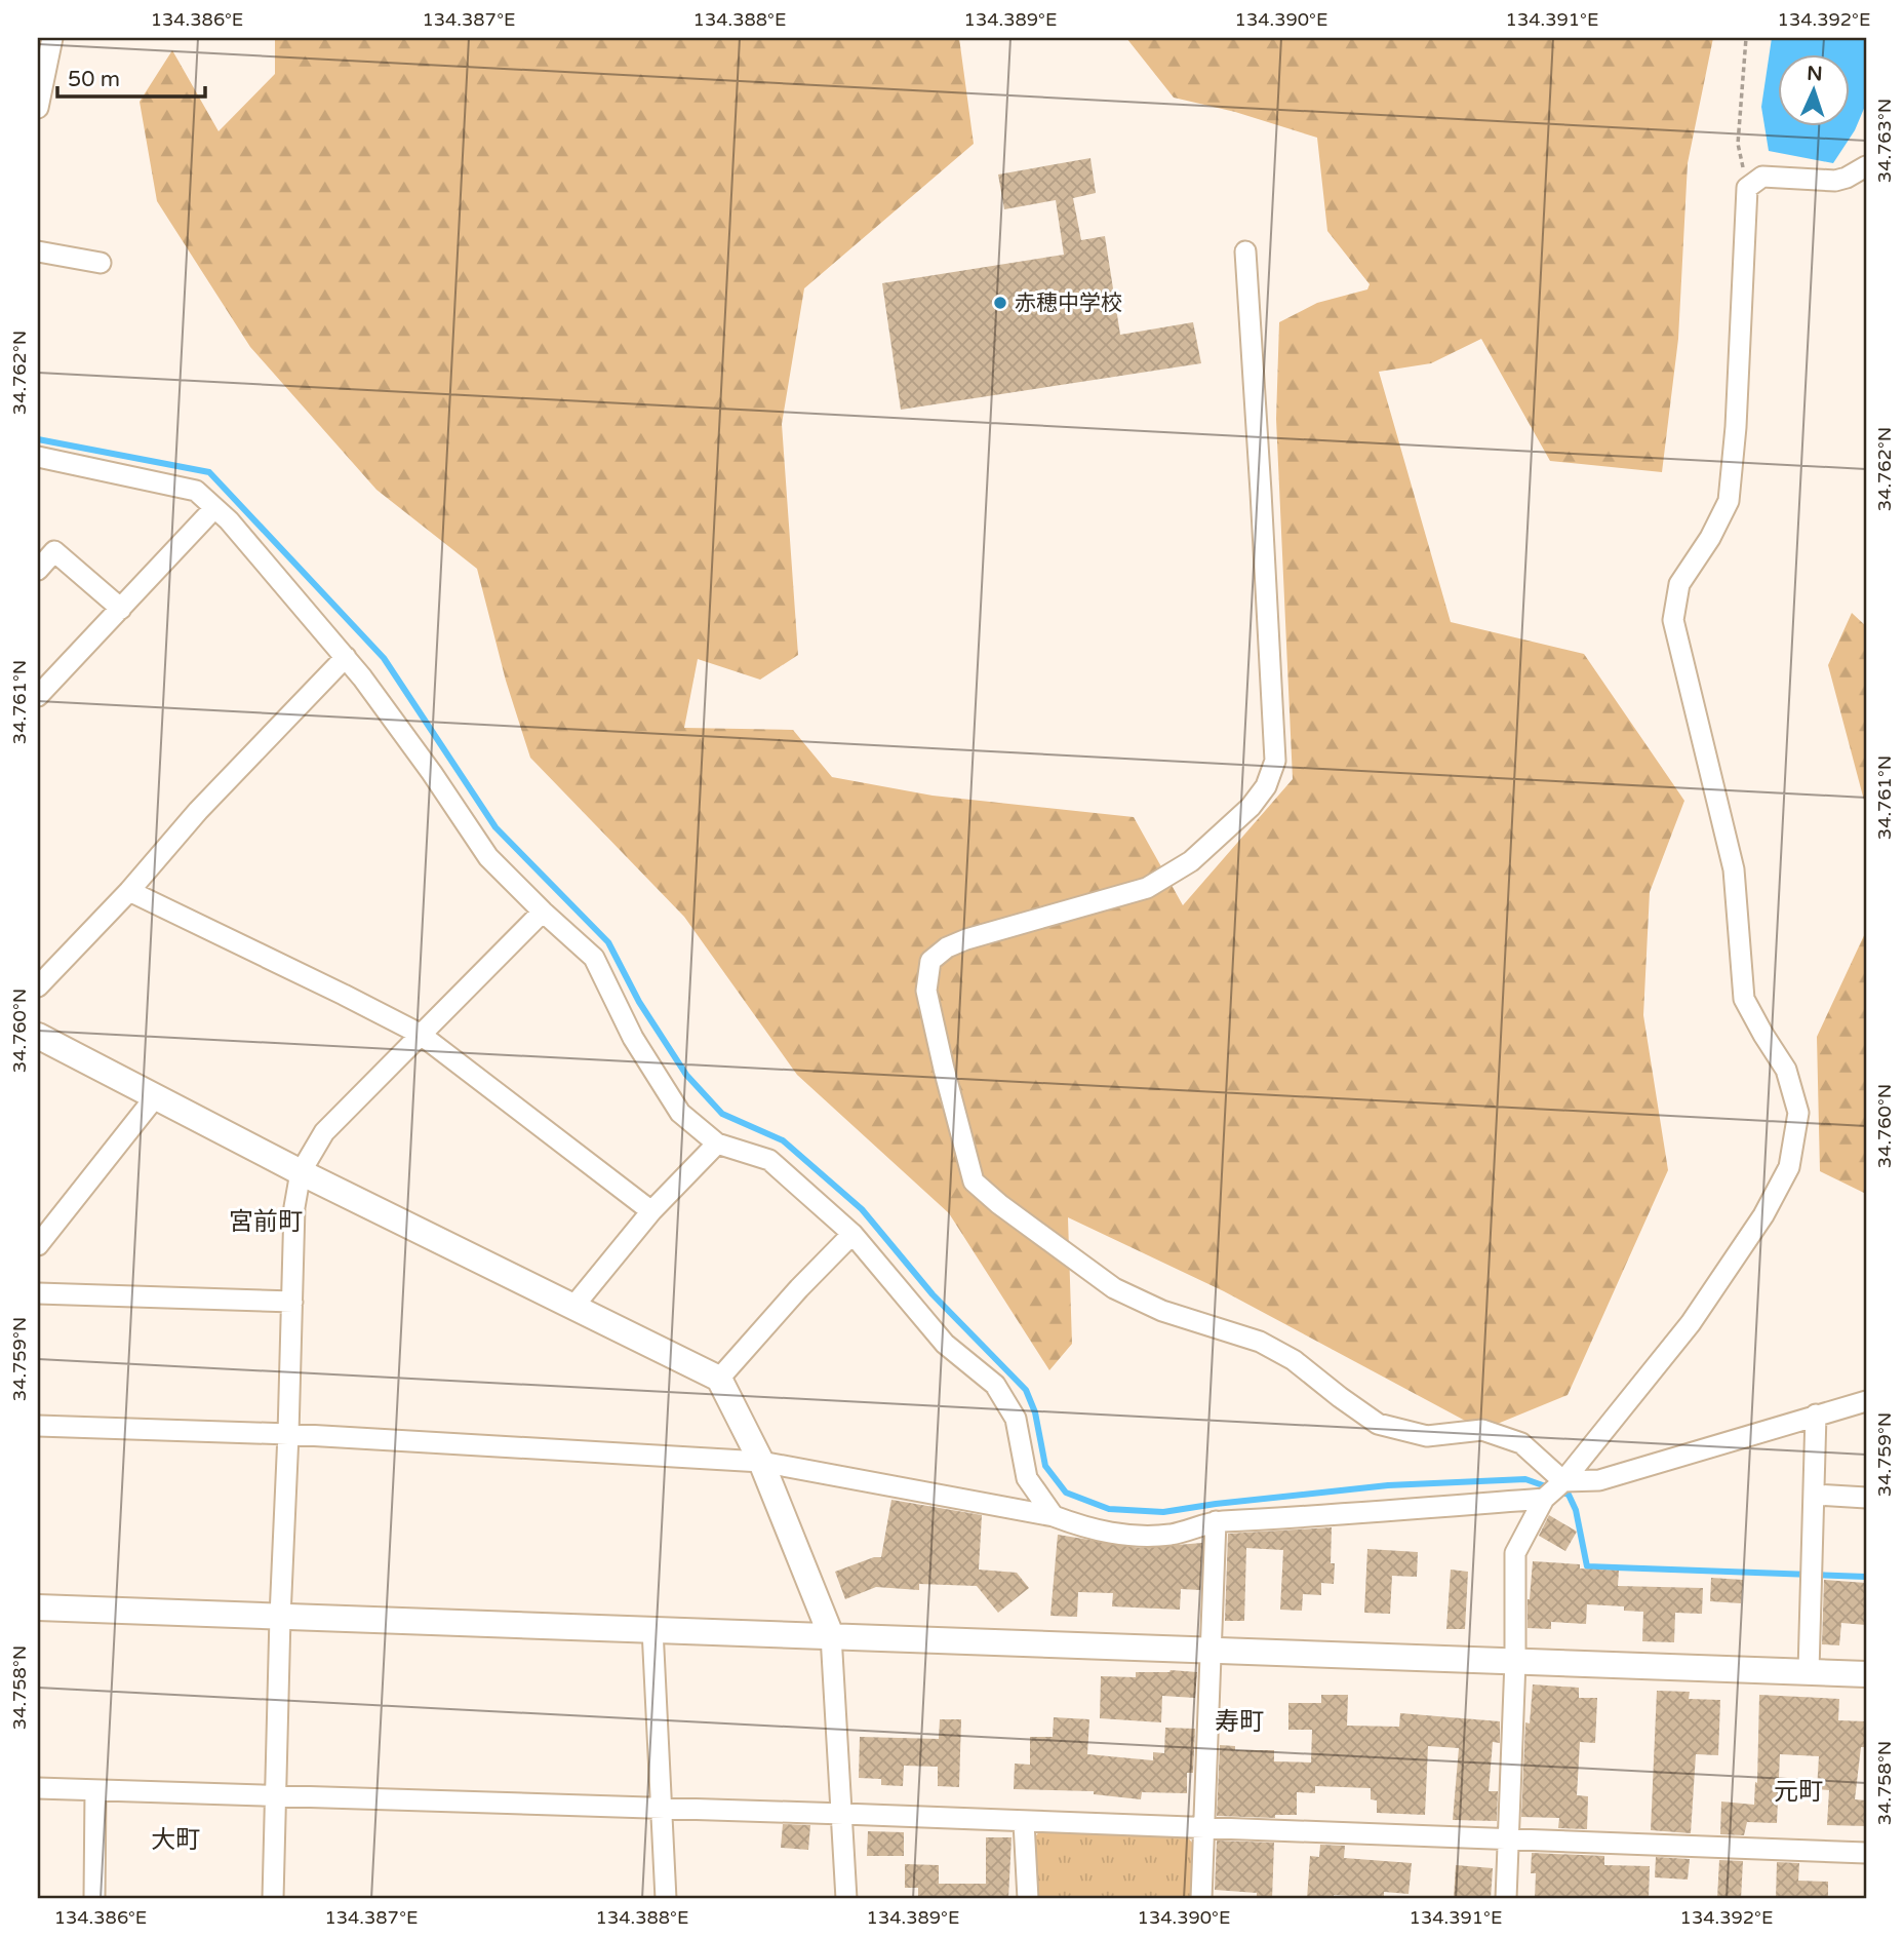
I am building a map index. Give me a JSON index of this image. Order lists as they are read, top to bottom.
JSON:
{
  "districts": [
    "宮前町",
    "寿町",
    "元町",
    "大町"
  ],
  "places": ["赤穂中学校"],
  "scale_bar": "50 m",
  "north": "top",
  "coordinates": [
    "134.386°E",
    "134.387°E",
    "134.388°E",
    "134.389°E",
    "134.390°E",
    "134.391°E",
    "134.392°E",
    "34.763°N",
    "34.762°N",
    "34.761°N",
    "34.760°N",
    "34.759°N",
    "34.758°N"
  ]
}
